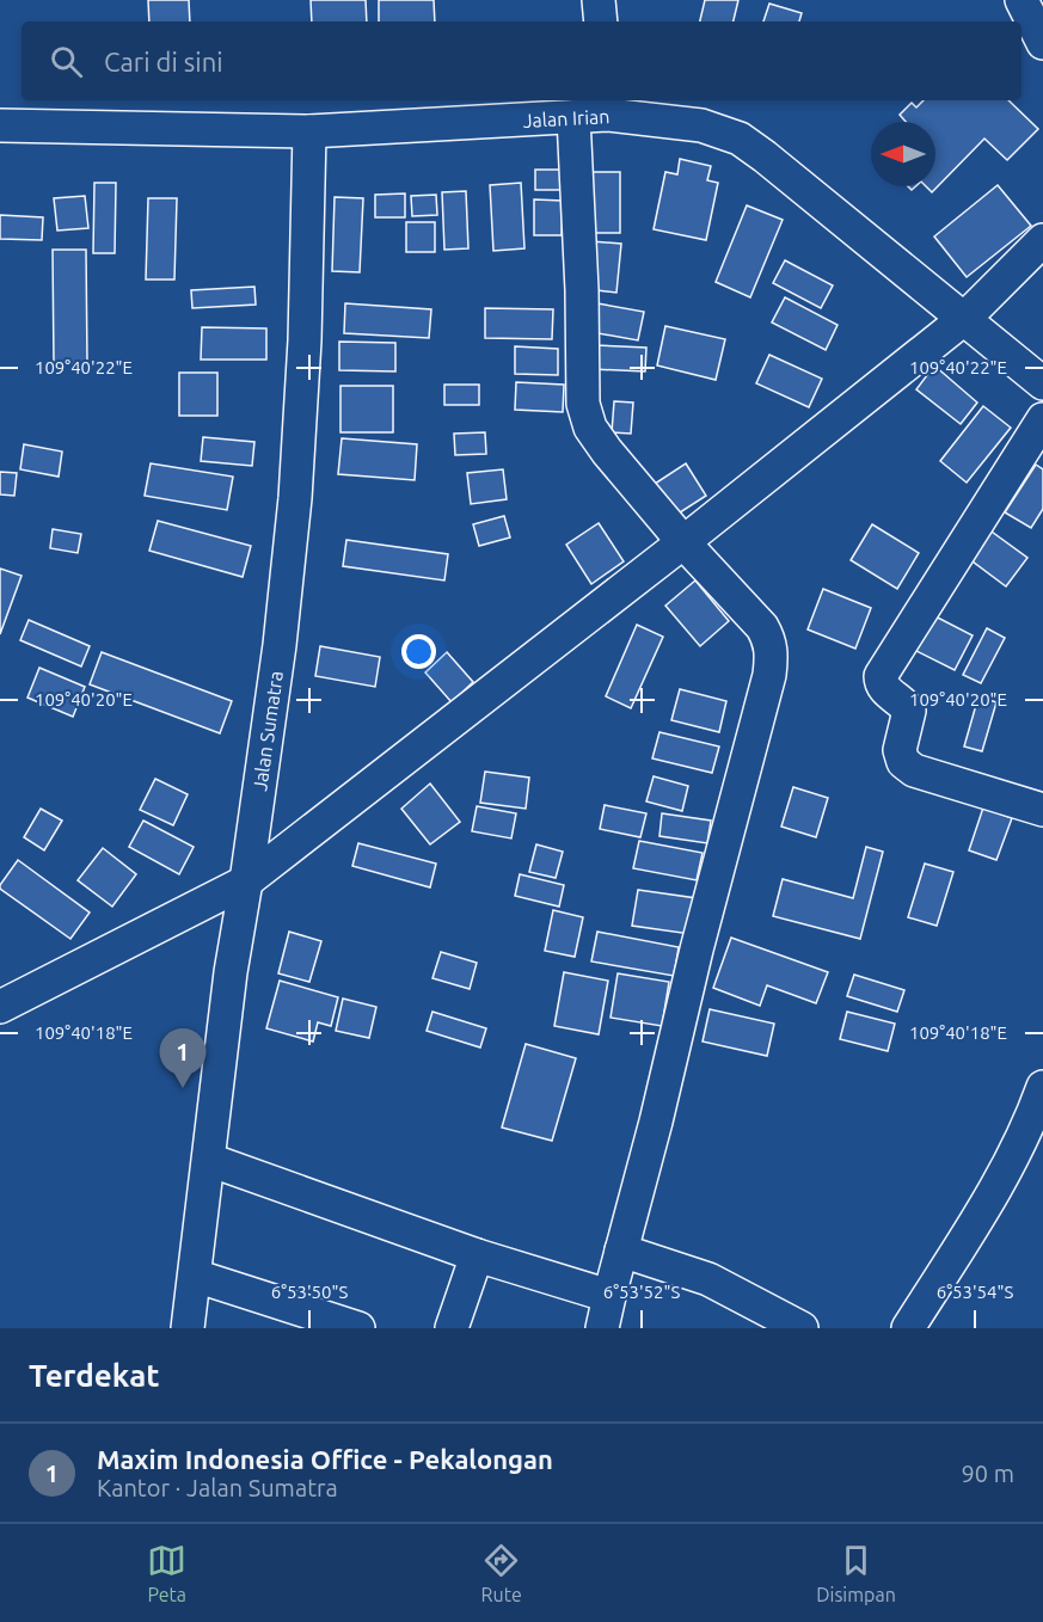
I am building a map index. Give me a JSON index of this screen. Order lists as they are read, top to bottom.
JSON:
{
  "streets": {
    "street": ["Jalan Irian", "Jalan Sumatra"]
  },
  "crossings": [
    ["Jalan Irian", "Jalan Sumatra"]
  ],
  "north": "left",
  "page": {
    "search": "Cari di sini",
    "pins": "1",
    "heading": "Terdekat",
    "list": [
      {
        "mark": "1",
        "name": "Maxim Indonesia Office - Pekalongan",
        "note": "Kantor · Jalan Sumatra",
        "value": "90 m"
      }
    ],
    "nav": ["Peta", "Rute", "Disimpan"]
  },
  "coordinates": [
    "109°40'22\"E",
    "109°40'20\"E",
    "109°40'18\"E",
    "6°53'50\"S",
    "6°53'52\"S",
    "6°53'54\"S"
  ]
}
